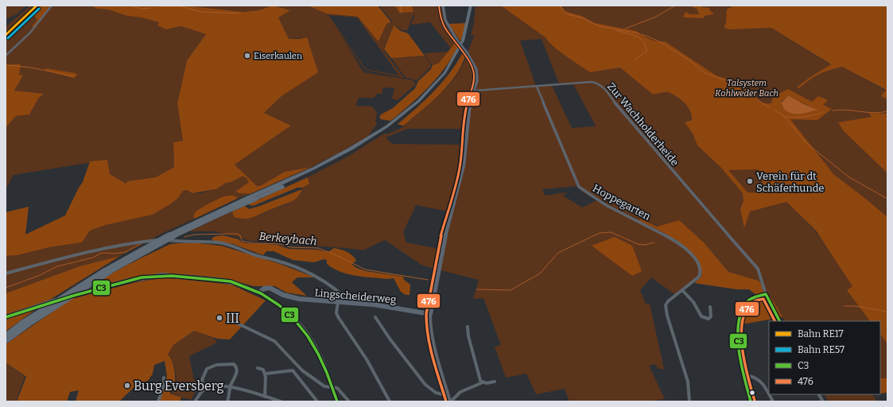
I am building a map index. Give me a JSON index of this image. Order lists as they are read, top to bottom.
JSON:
{
  "streets": {
    "street": ["Zur Wachholderheide", "Hoppegarten", "Lingscheiderweg"]
  },
  "crossings": [
    ["Zur Wachholderheide", "Hoppegarten"]
  ],
  "water": ["Berkeybach"],
  "parks": ["Talsystem Kohlweder Bach"],
  "places": [
    "Eiserkaulen",
    "Verein für dt Schäferhunde",
    "III",
    "Burg Eversberg"
  ],
  "lines": [
    "rail line RE17",
    "transit line 476",
    "rail line RE57",
    "transit line C3"
  ],
  "legend": [
    "Bahn RE17",
    "Bahn RE57",
    "C3",
    "476"
  ]
}
